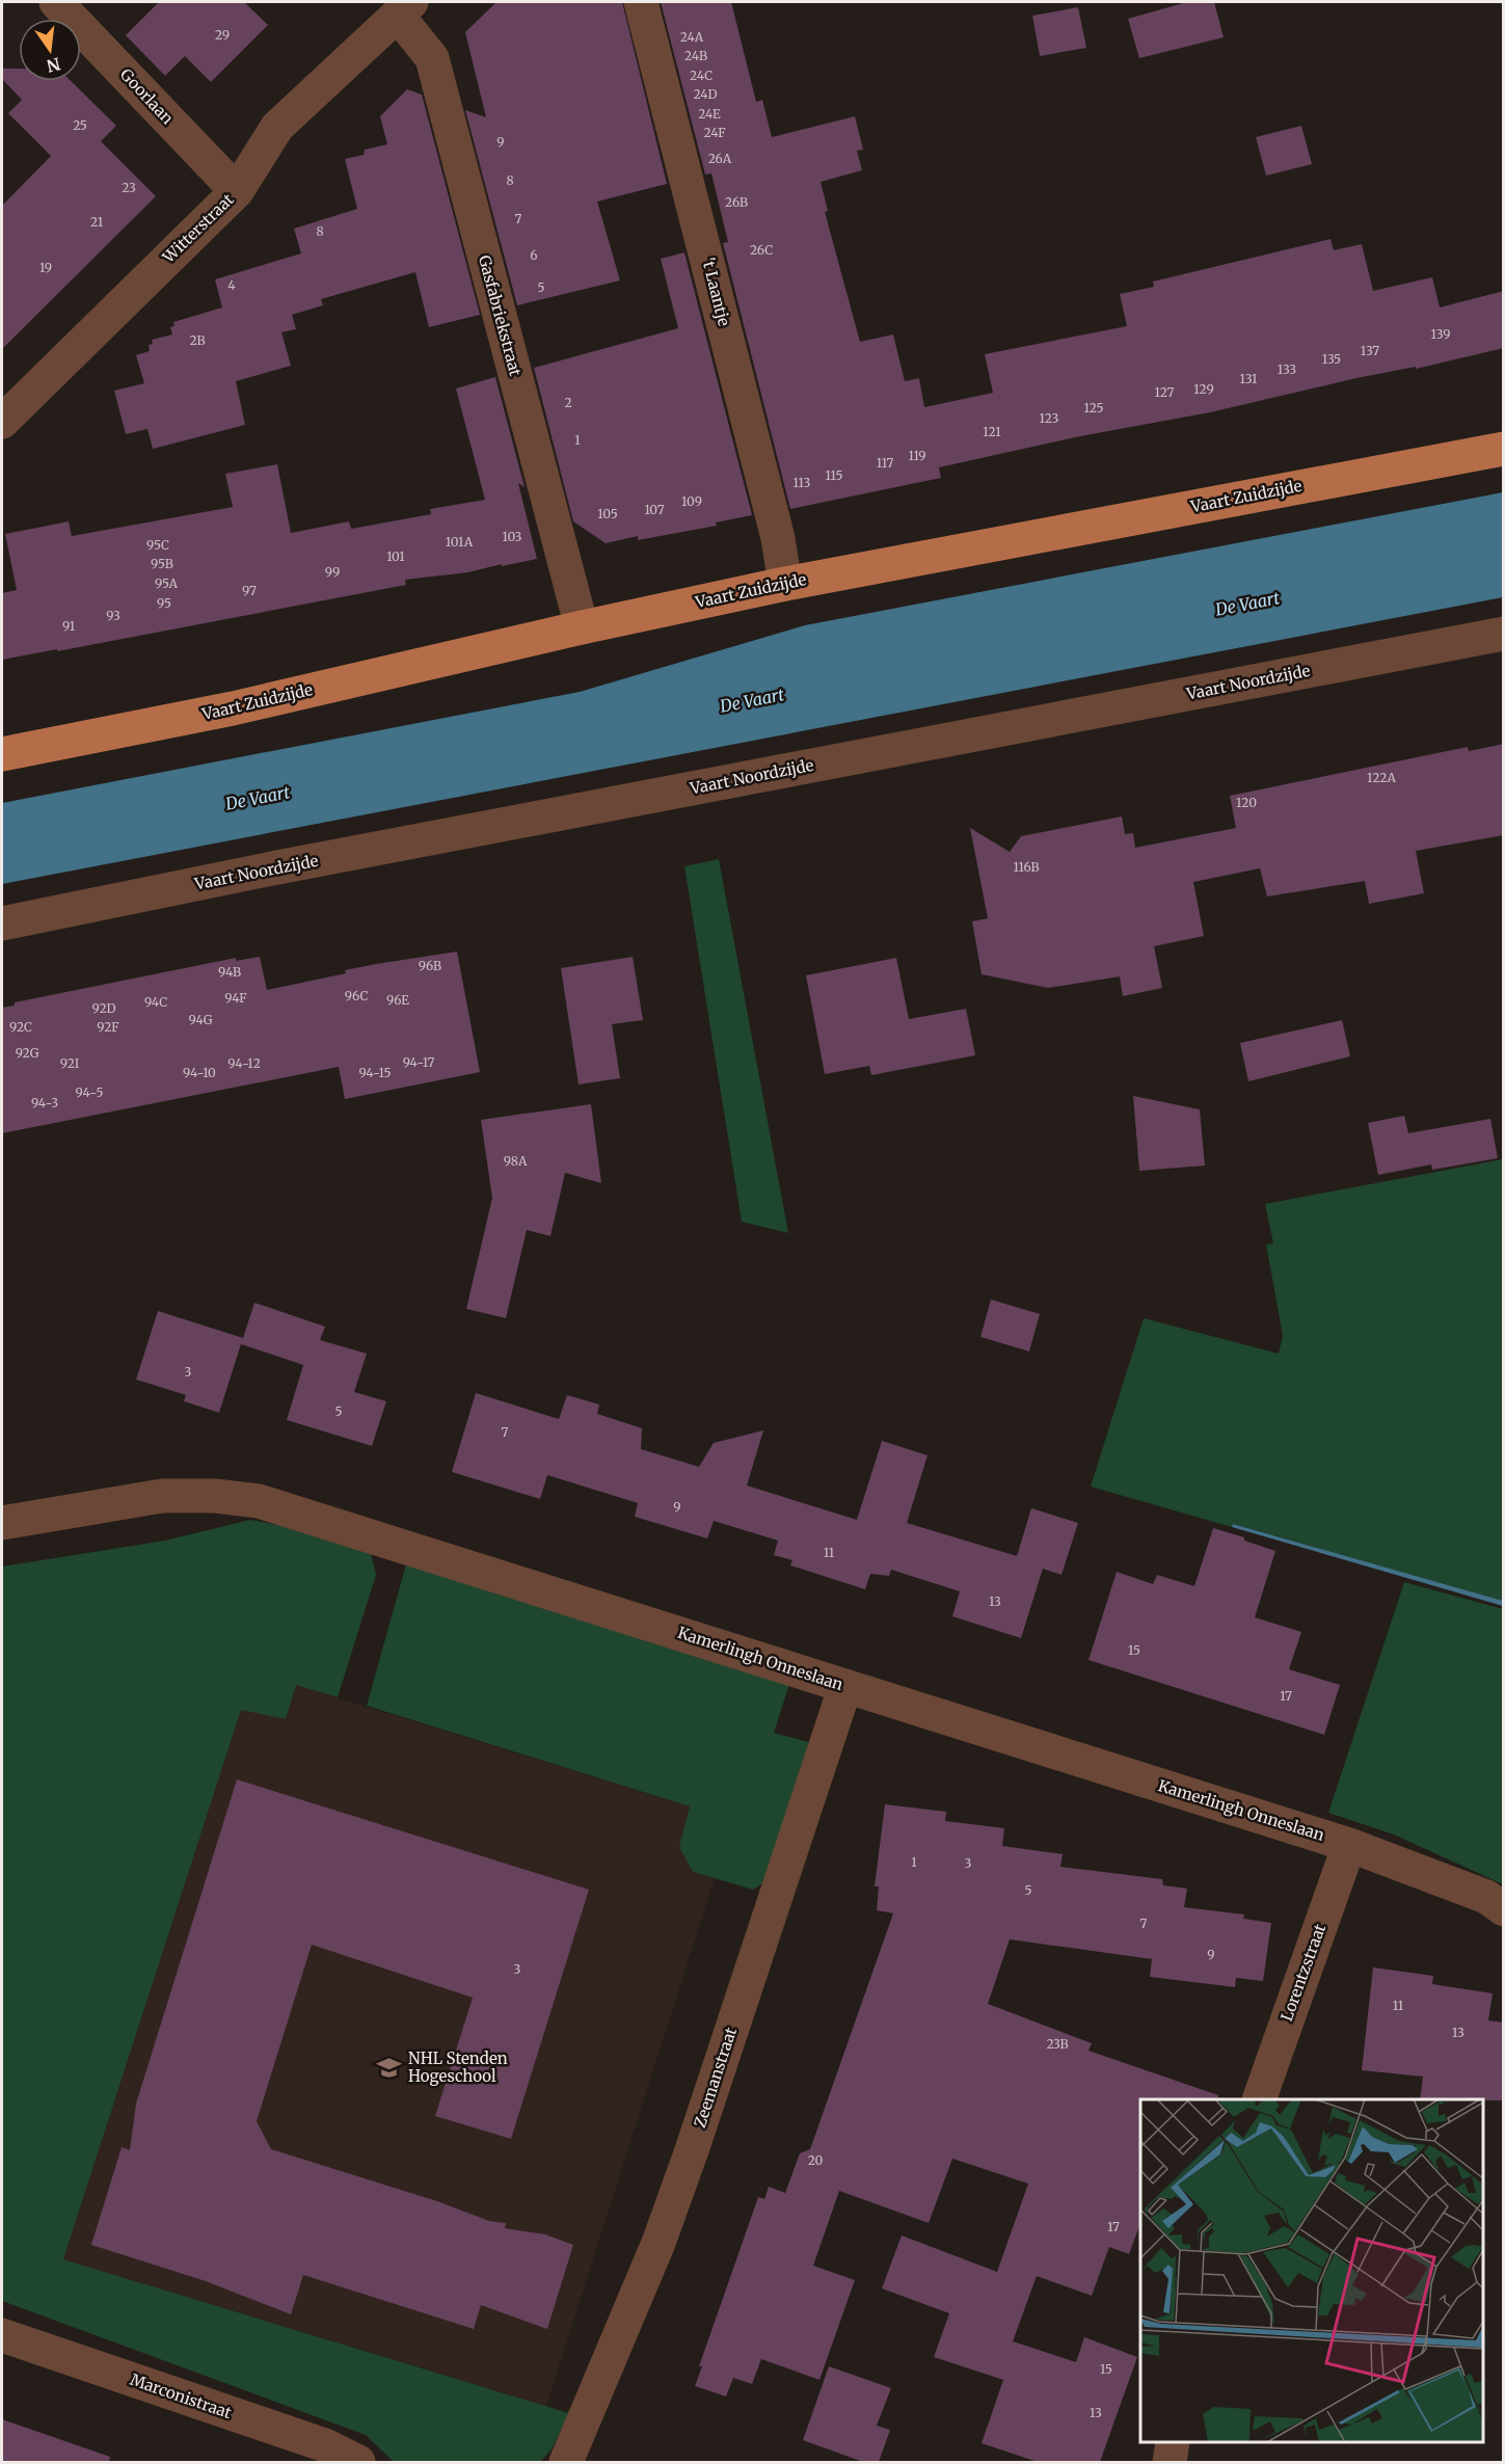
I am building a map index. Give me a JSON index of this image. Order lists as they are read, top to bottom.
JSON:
{
  "streets": {
    "main road": ["Vaart Zuidzijde"],
    "street": [
      "Goorlaan",
      "Witterstraat",
      "'t Laantje",
      "Gasfabriekstraat",
      "Vaart Noordzijde",
      "Kamerlingh Onneslaan",
      "Lorentzstraat",
      "Zeemanstraat",
      "Marconistraat"
    ]
  },
  "crossings": [
    ["Goorlaan", "Witterstraat"],
    ["Witterstraat", "Gasfabriekstraat"],
    ["'t Laantje", "Vaart Zuidzijde"],
    ["Gasfabriekstraat", "Vaart Zuidzijde"],
    ["Kamerlingh Onneslaan", "Lorentzstraat"],
    ["Kamerlingh Onneslaan", "Zeemanstraat"]
  ],
  "water": ["De Vaart"],
  "places": {
    "school or university": ["NHL Stenden Hogeschool"]
  },
  "house_numbers": [
    "29",
    "24A",
    "24B",
    "24C",
    "24D",
    "24E",
    "25",
    "24F",
    "9",
    "26A",
    "8",
    "23",
    "26B",
    "7",
    "21",
    "8",
    "26C",
    "6",
    "19",
    "4",
    "5",
    "139",
    "2B",
    "137",
    "135",
    "133",
    "131",
    "129",
    "127",
    "2",
    "125",
    "123",
    "121",
    "1",
    "119",
    "117",
    "115",
    "113",
    "109",
    "107",
    "105",
    "103",
    "101A",
    "95C",
    "101",
    "95B",
    "99",
    "95A",
    "97",
    "95",
    "93",
    "91",
    "122A",
    "120",
    "116B",
    "96B",
    "94B",
    "96C",
    "94F",
    "96E",
    "94C",
    "92D",
    "94G",
    "92C",
    "92F",
    "92G",
    "94-17",
    "92I",
    "94-12",
    "94-10",
    "94-15",
    "94-5",
    "94-3",
    "98A",
    "3",
    "5",
    "7",
    "9",
    "11",
    "13",
    "15",
    "17",
    "1",
    "3",
    "5",
    "7",
    "9",
    "3",
    "11",
    "13",
    "23B",
    "20",
    "17",
    "15",
    "13"
  ],
  "north": "bottom"
}
